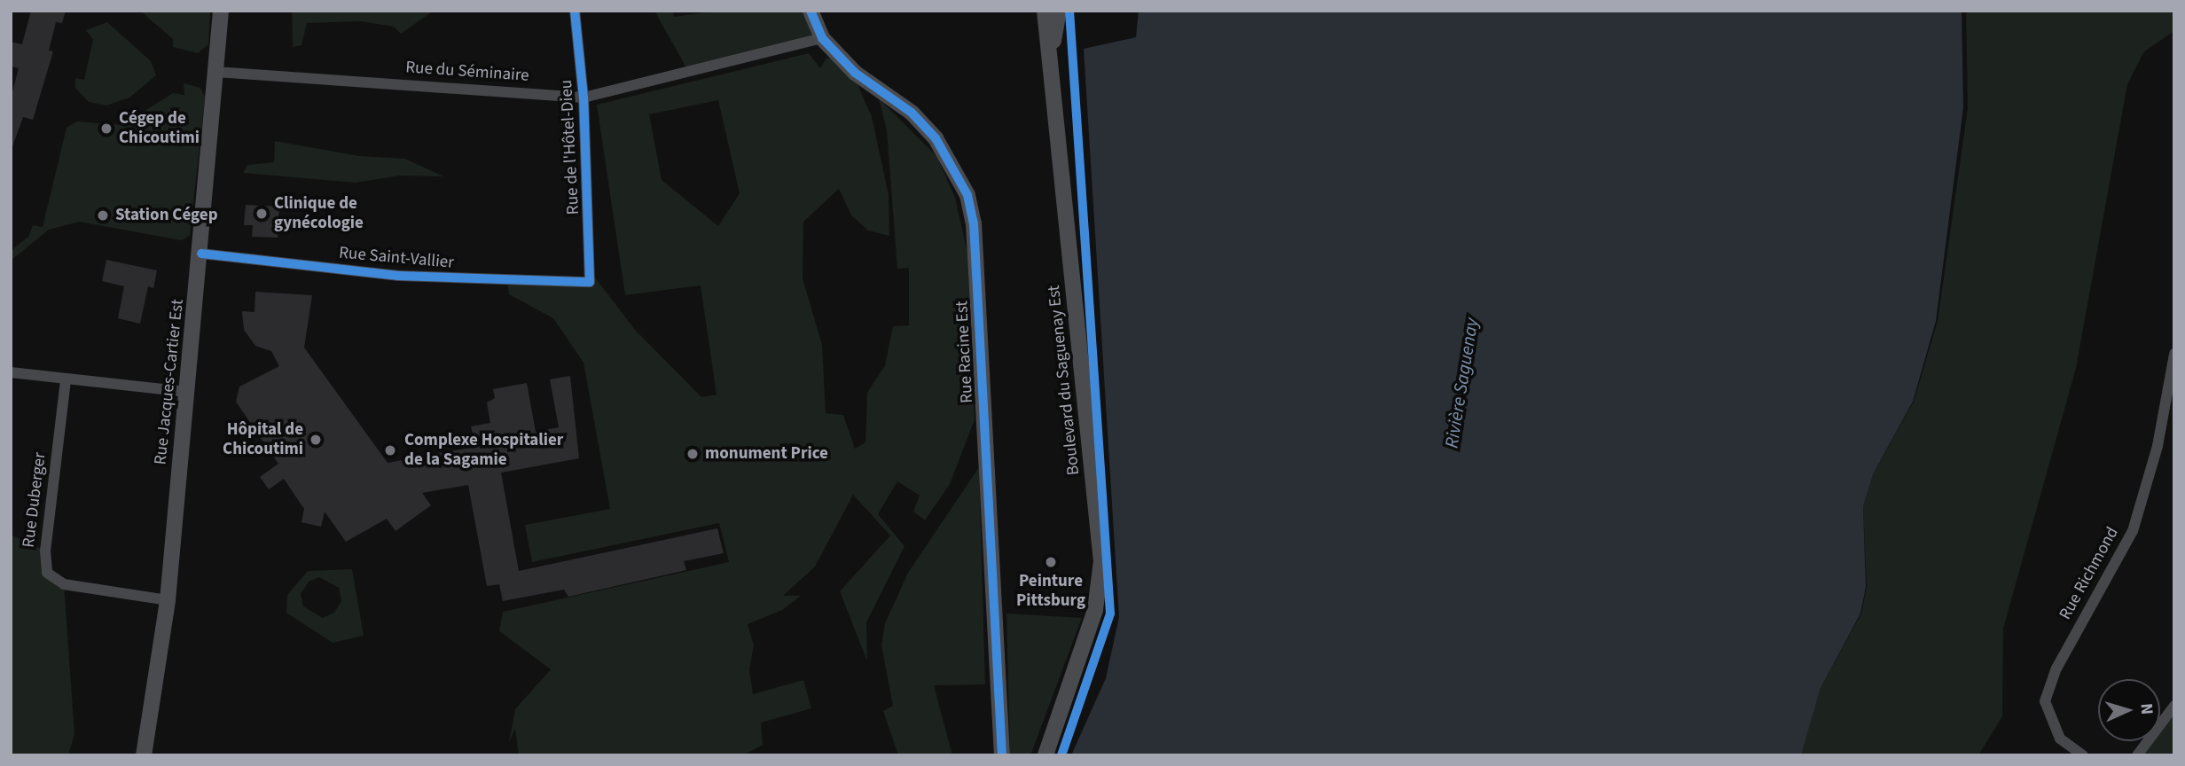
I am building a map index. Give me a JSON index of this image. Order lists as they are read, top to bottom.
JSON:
{
  "streets": {
    "main road": ["Rue Racine Est", "Boulevard du Saguenay Est", "Rue Jacques-Cartier Est"],
    "street": [
      "Rue du Séminaire",
      "Rue de l'Hôtel-Dieu",
      "Rue Saint-Vallier",
      "Rue Duberger",
      "Rue Richmond"
    ]
  },
  "crossings": [
    ["Rue du Séminaire", "Rue de l'Hôtel-Dieu"],
    ["Rue du Séminaire", "Rue Racine Est"],
    ["Rue du Séminaire", "Rue Jacques-Cartier Est"],
    ["Rue de l'Hôtel-Dieu", "Rue Saint-Vallier"],
    ["Rue Saint-Vallier", "Rue Jacques-Cartier Est"],
    ["Rue Jacques-Cartier Est", "Rue Duberger"]
  ],
  "water": ["Rivière Saguenay"],
  "places": [
    "Cégep de Chicoutimi",
    "Clinique de gynécologie",
    "Station Cégep",
    "Hôpital de Chicoutimi",
    "Complexe Hospitalier de la Sagamie",
    "monument Price",
    "Peinture Pittsburg"
  ],
  "north": "right"
}
